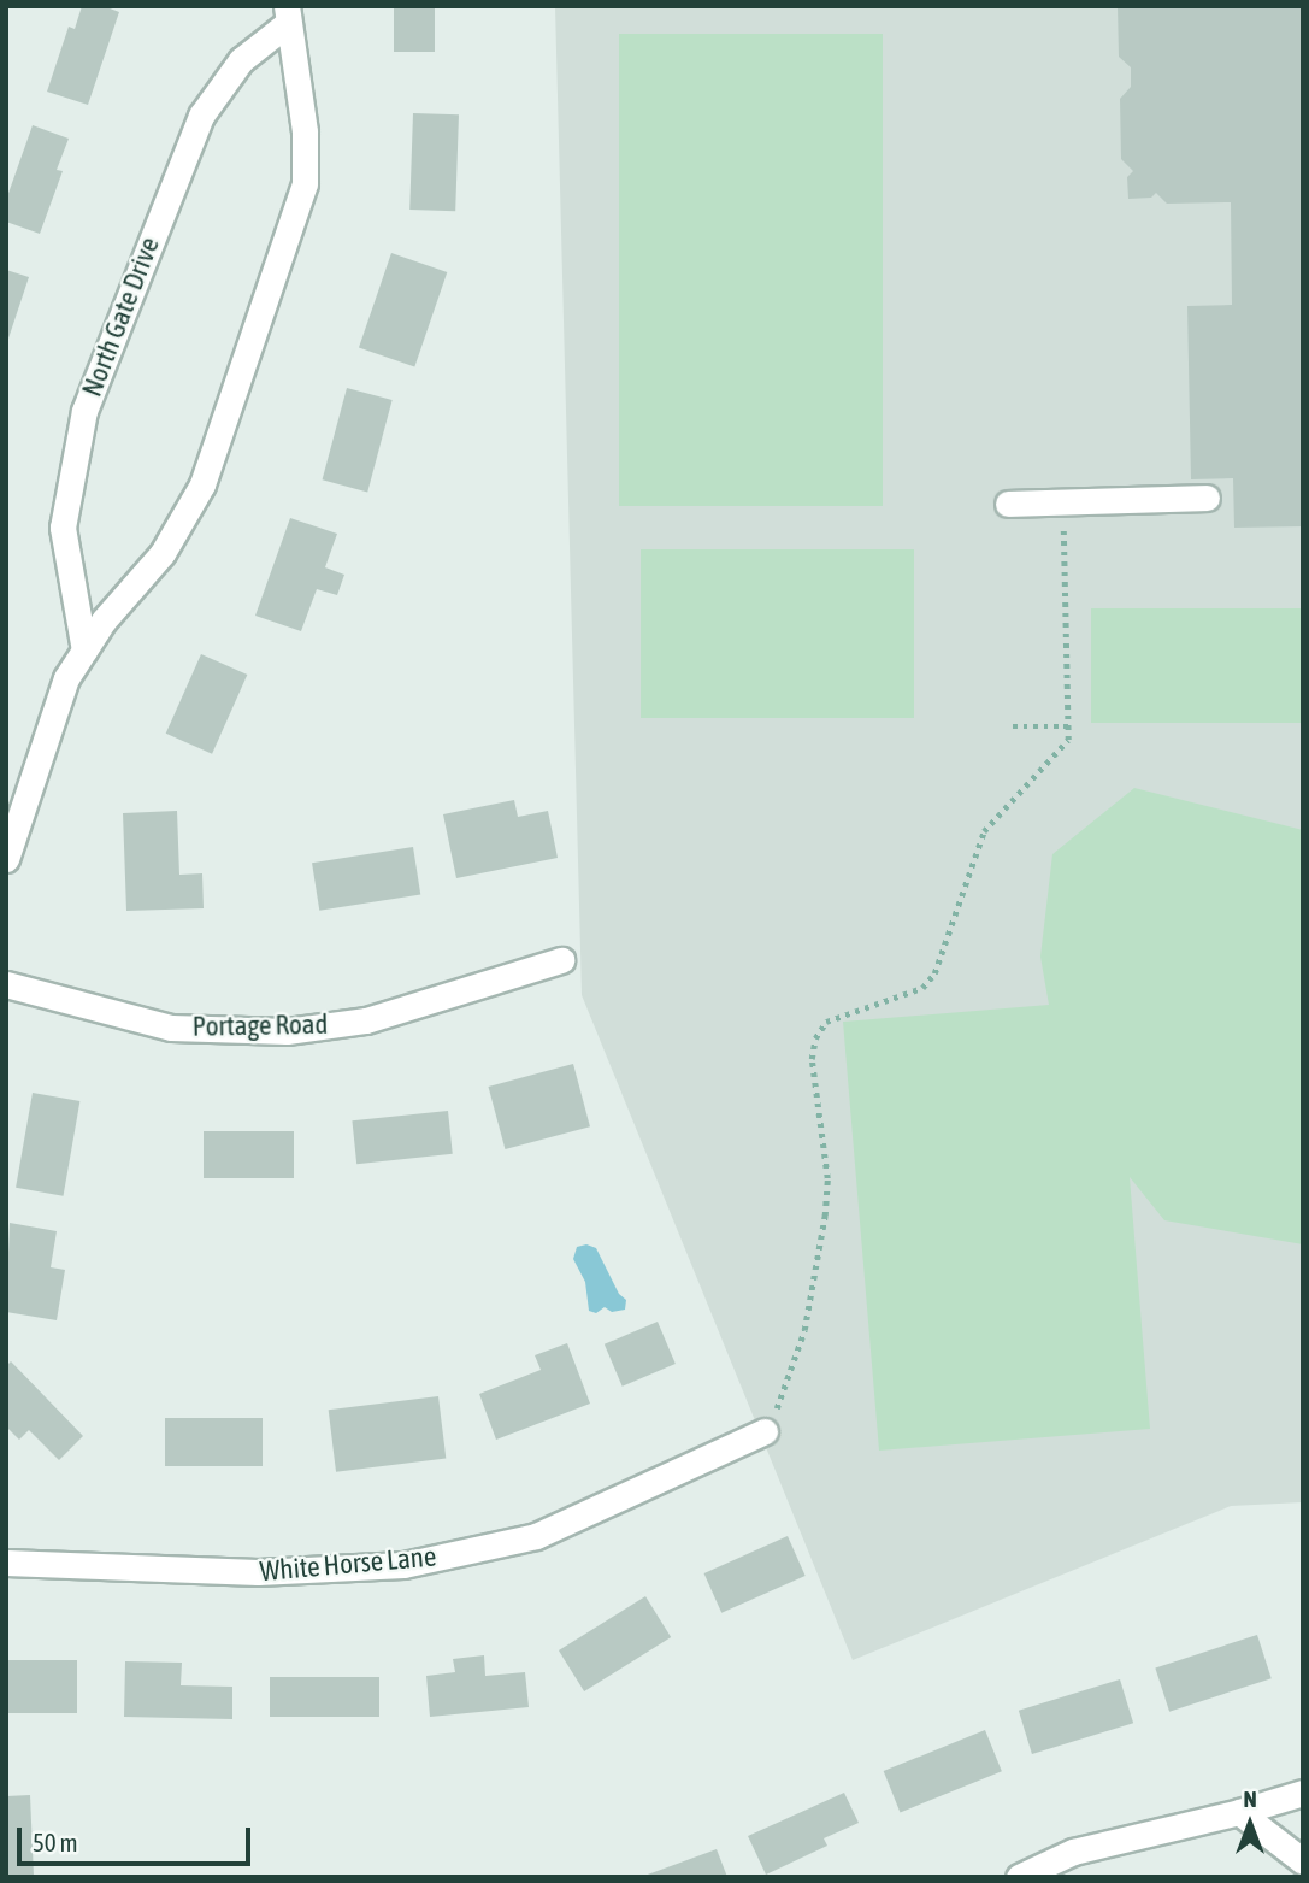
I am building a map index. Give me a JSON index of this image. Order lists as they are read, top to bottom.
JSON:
{
  "streets": {
    "street": ["North Gate Drive", "Portage Road", "White Horse Lane"]
  },
  "scale_bar": "50 m",
  "north": "top"
}
